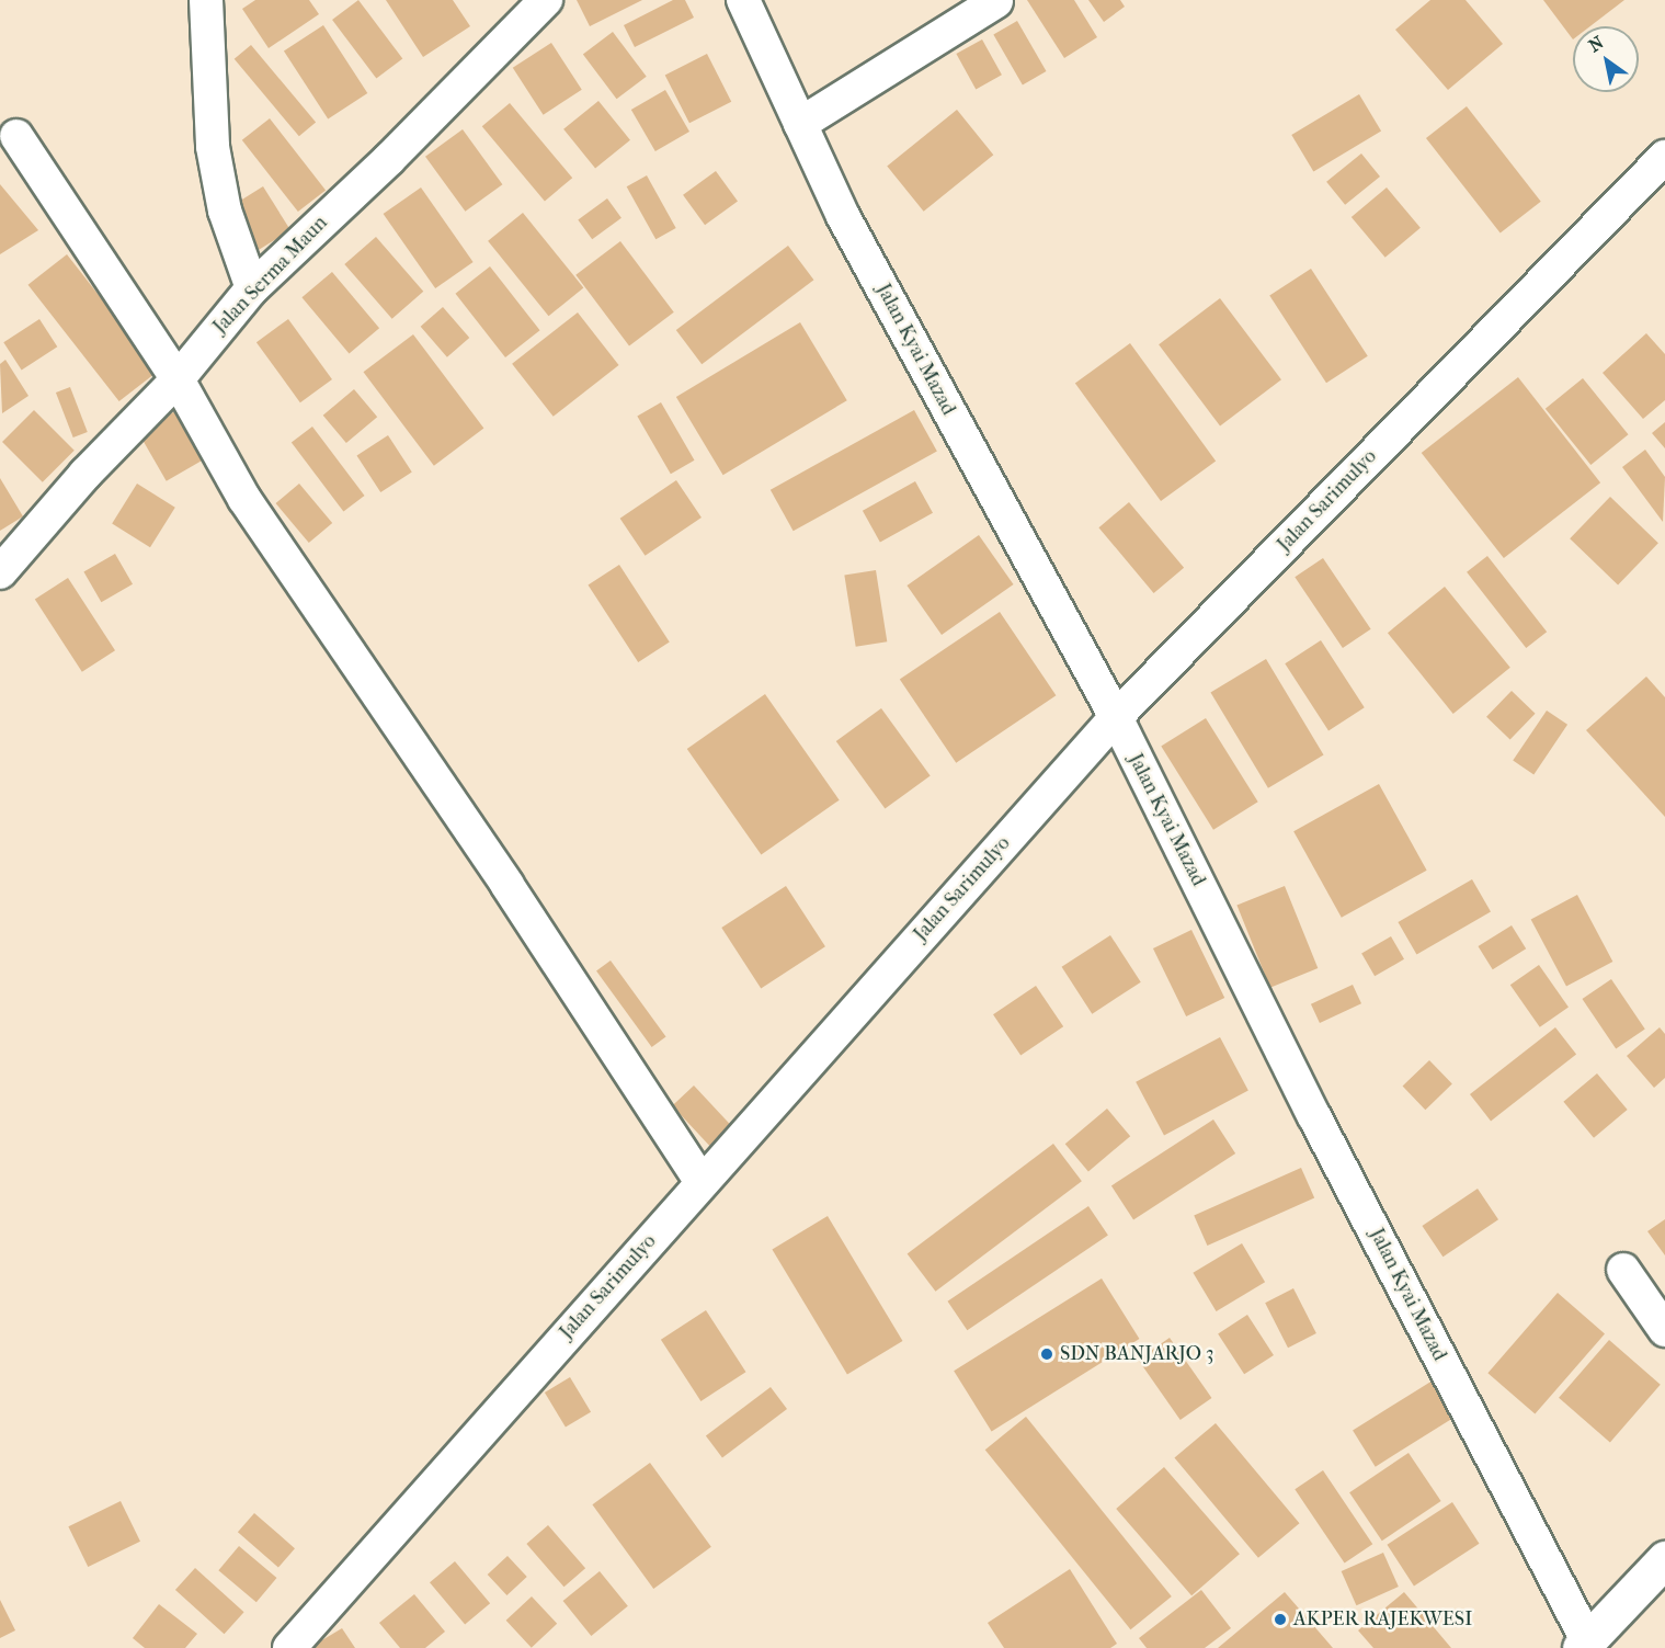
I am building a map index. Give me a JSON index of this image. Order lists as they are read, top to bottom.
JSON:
{
  "streets": {
    "street": ["Jalan Serma Maun", "Jalan Kyai Mazad", "Jalan Sarimulyo"]
  },
  "crossings": [
    ["Jalan Kyai Mazad", "Jalan Sarimulyo"]
  ],
  "places": ["SDN BANJARJO 3", "AKPER RAJEKWESI"],
  "north": "top left"
}
